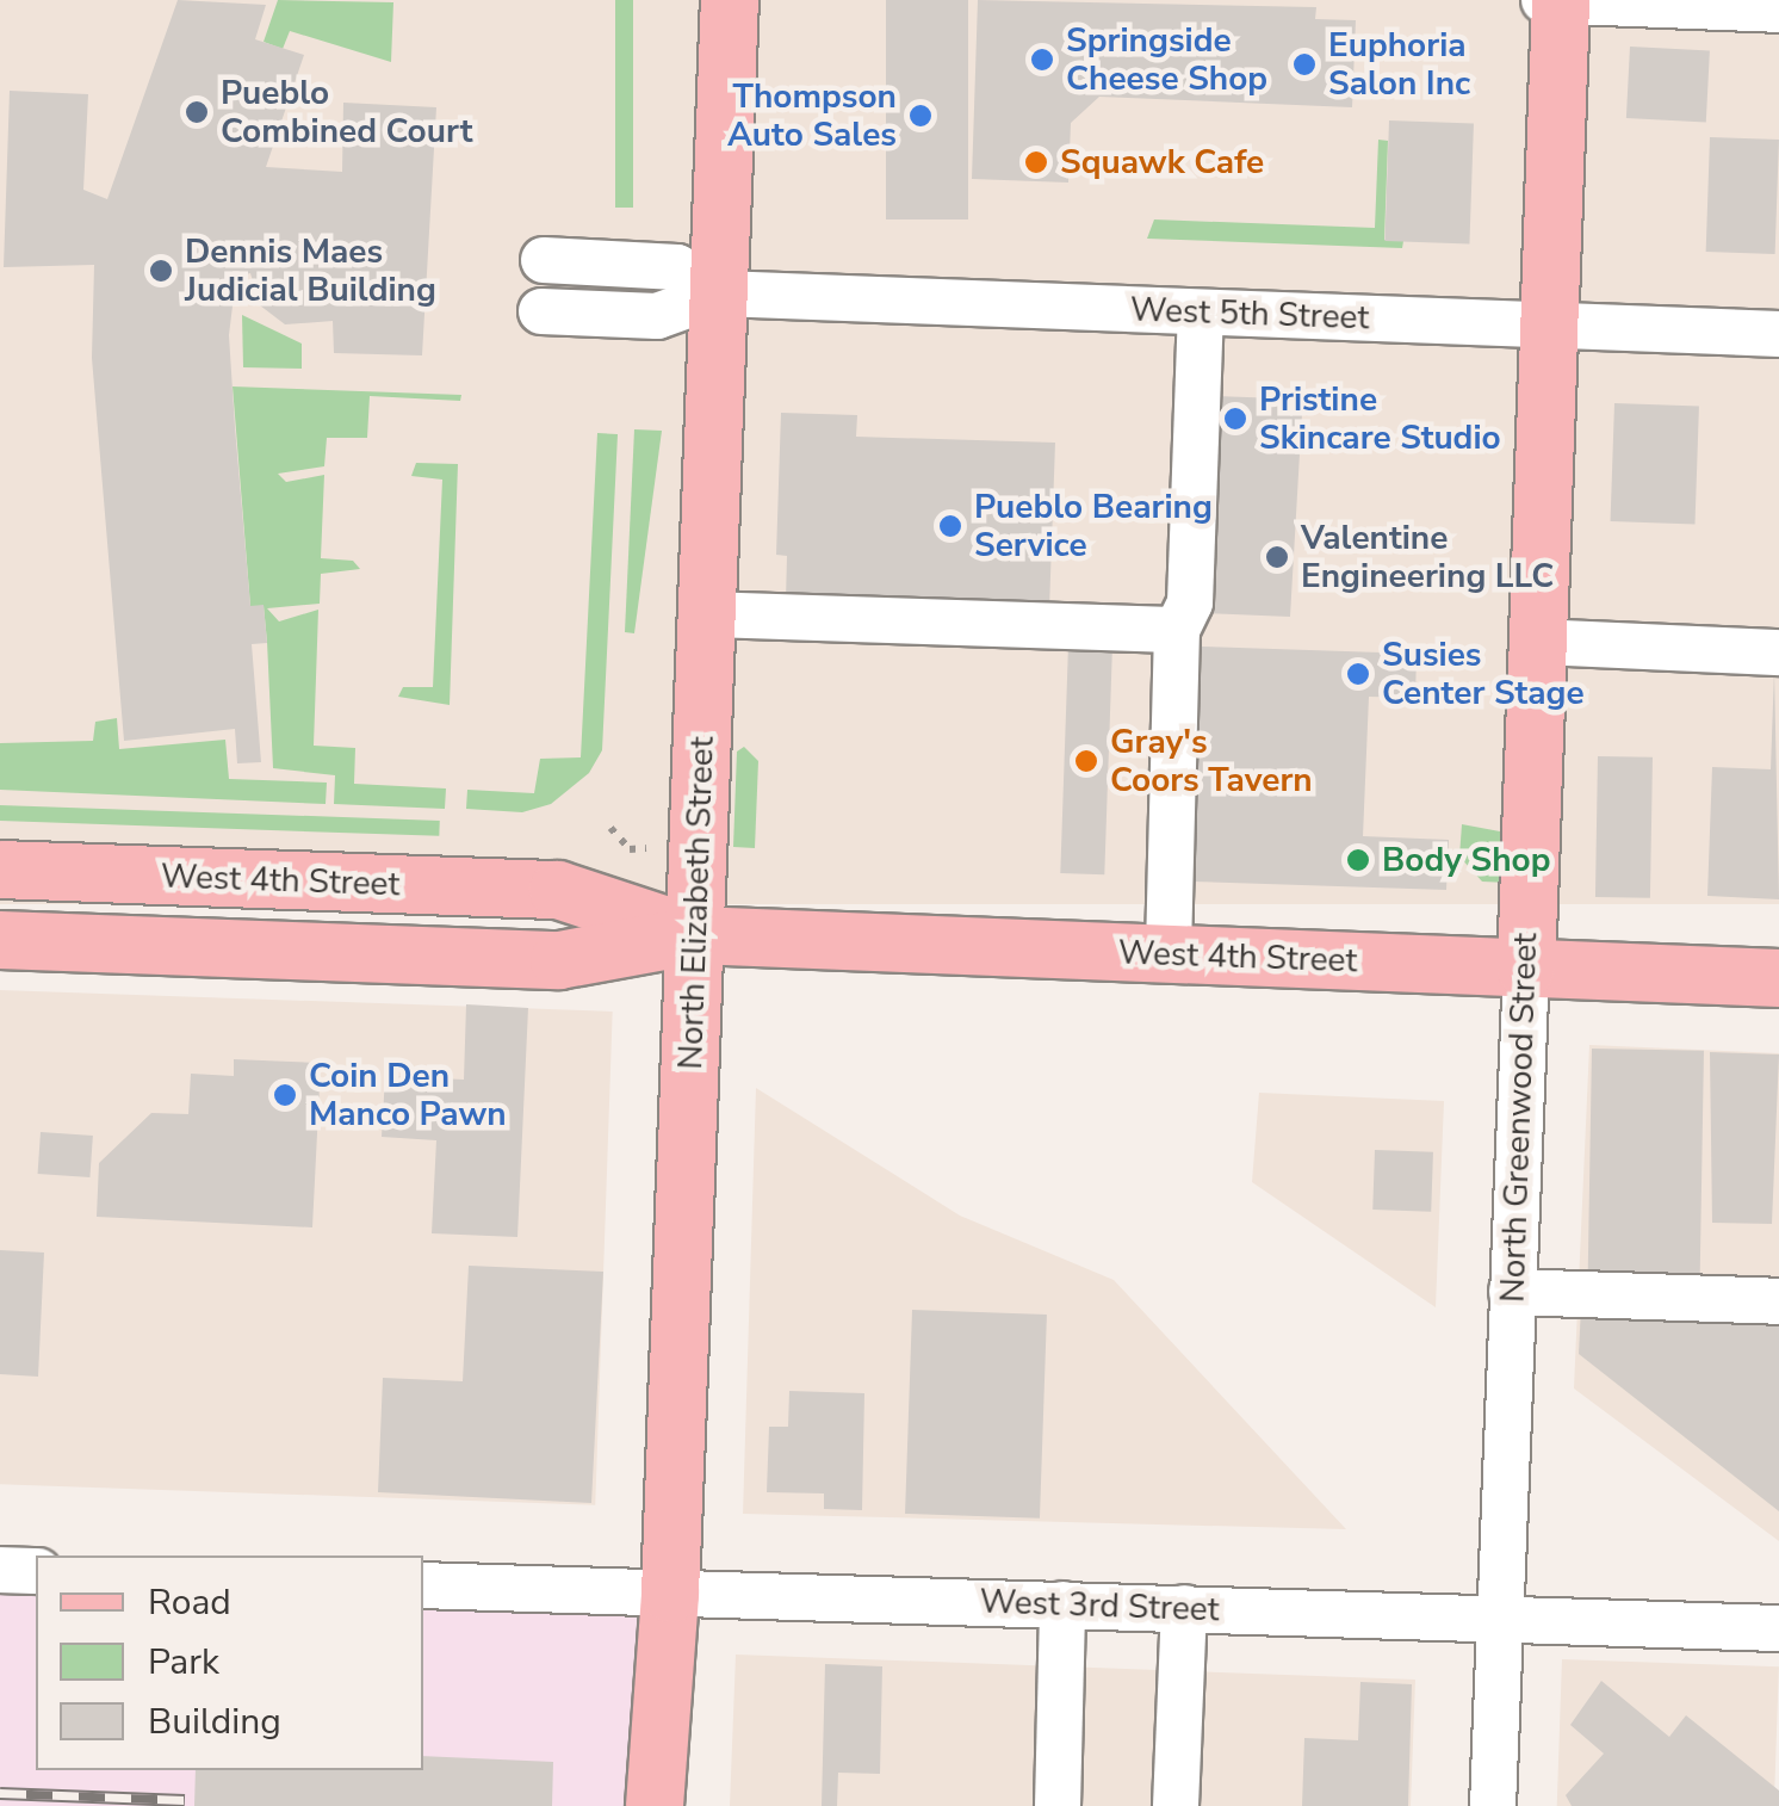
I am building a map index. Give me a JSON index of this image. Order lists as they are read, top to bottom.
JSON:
{
  "streets": {
    "main road": ["West 4th Street", "North Elizabeth Street", "North Greenwood Street"],
    "street": ["West 5th Street", "West 3rd Street"]
  },
  "crossings": [
    ["West 5th Street", "North Elizabeth Street"],
    ["West 5th Street", "North Greenwood Street"],
    ["West 4th Street", "North Elizabeth Street"],
    ["West 4th Street", "North Greenwood Street"],
    ["North Elizabeth Street", "West 3rd Street"],
    ["North Greenwood Street", "West 3rd Street"]
  ],
  "places": [
    "Springside Cheese Shop",
    "Euphoria Salon Inc",
    "Pueblo Combined Court",
    "Thompson Auto Sales",
    "Squawk Cafe",
    "Dennis Maes Judicial Building",
    "Pristine Skincare Studio",
    "Pueblo Bearing Service",
    "Valentine Engineering LLC",
    "Susies Center Stage",
    "Gray's Coors Tavern",
    "Body Shop",
    "Coin Den Manco Pawn"
  ],
  "legend": ["Road", "Park", "Building"]
}
